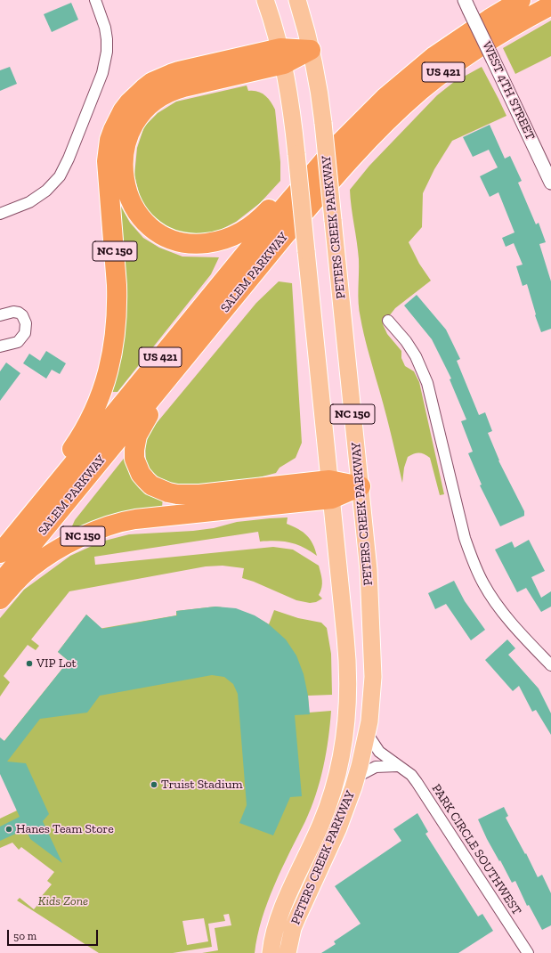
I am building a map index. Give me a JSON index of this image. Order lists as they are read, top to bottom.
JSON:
{
  "streets": {
    "highway": ["US 421", "NC 150", "SALEM PARKWAY"],
    "main road": ["PETERS CREEK PARKWAY"],
    "street": ["WEST 4TH STREET", "PARK CIRCLE SOUTHWEST"]
  },
  "crossings": [
    ["PETERS CREEK PARKWAY", "NC 150"],
    ["PETERS CREEK PARKWAY", "PARK CIRCLE SOUTHWEST"],
    ["NC 150", "SALEM PARKWAY"]
  ],
  "parks": ["Kids Zone"],
  "places": ["VIP Lot", "Truist Stadium", "Hanes Team Store"],
  "scale_bar": "50 m"
}
